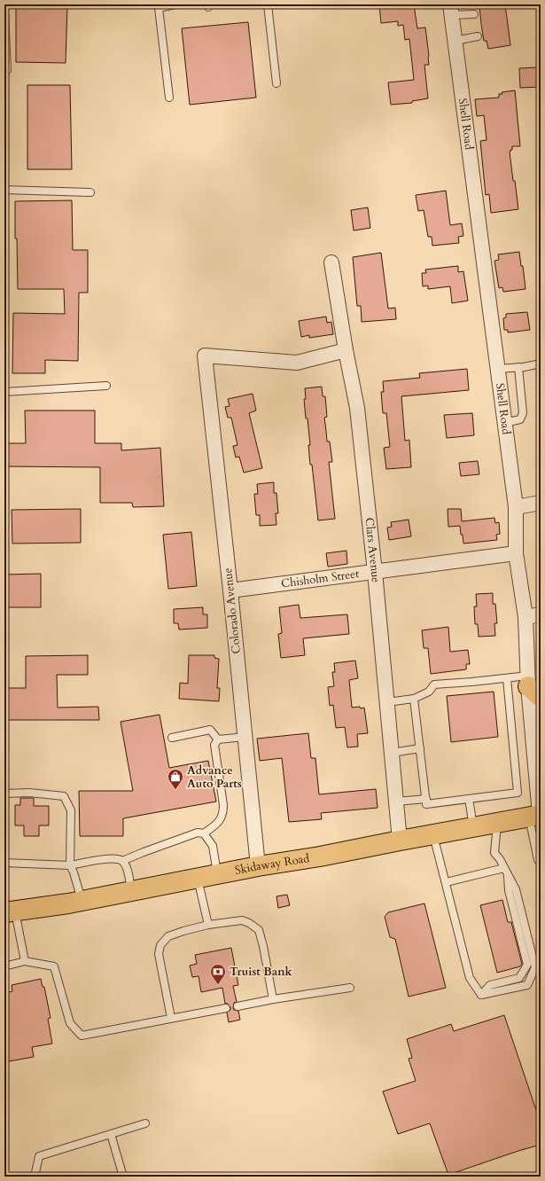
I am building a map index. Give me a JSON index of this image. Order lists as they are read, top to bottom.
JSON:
{
  "streets": {
    "main road": ["Skidaway Road"],
    "street": [
      "Shell Road",
      "Clars Avenue",
      "Chisholm Street",
      "Colorado Avenue"
    ]
  },
  "crossings": [
    ["Shell Road", "Chisholm Street"],
    ["Shell Road", "Skidaway Road"],
    ["Clars Avenue", "Chisholm Street"],
    ["Clars Avenue", "Colorado Avenue"],
    ["Clars Avenue", "Skidaway Road"],
    ["Chisholm Street", "Colorado Avenue"],
    ["Colorado Avenue", "Skidaway Road"]
  ],
  "places": {
    "shop": ["Advance Auto Parts"],
    "bank": ["Truist Bank"]
  }
}
